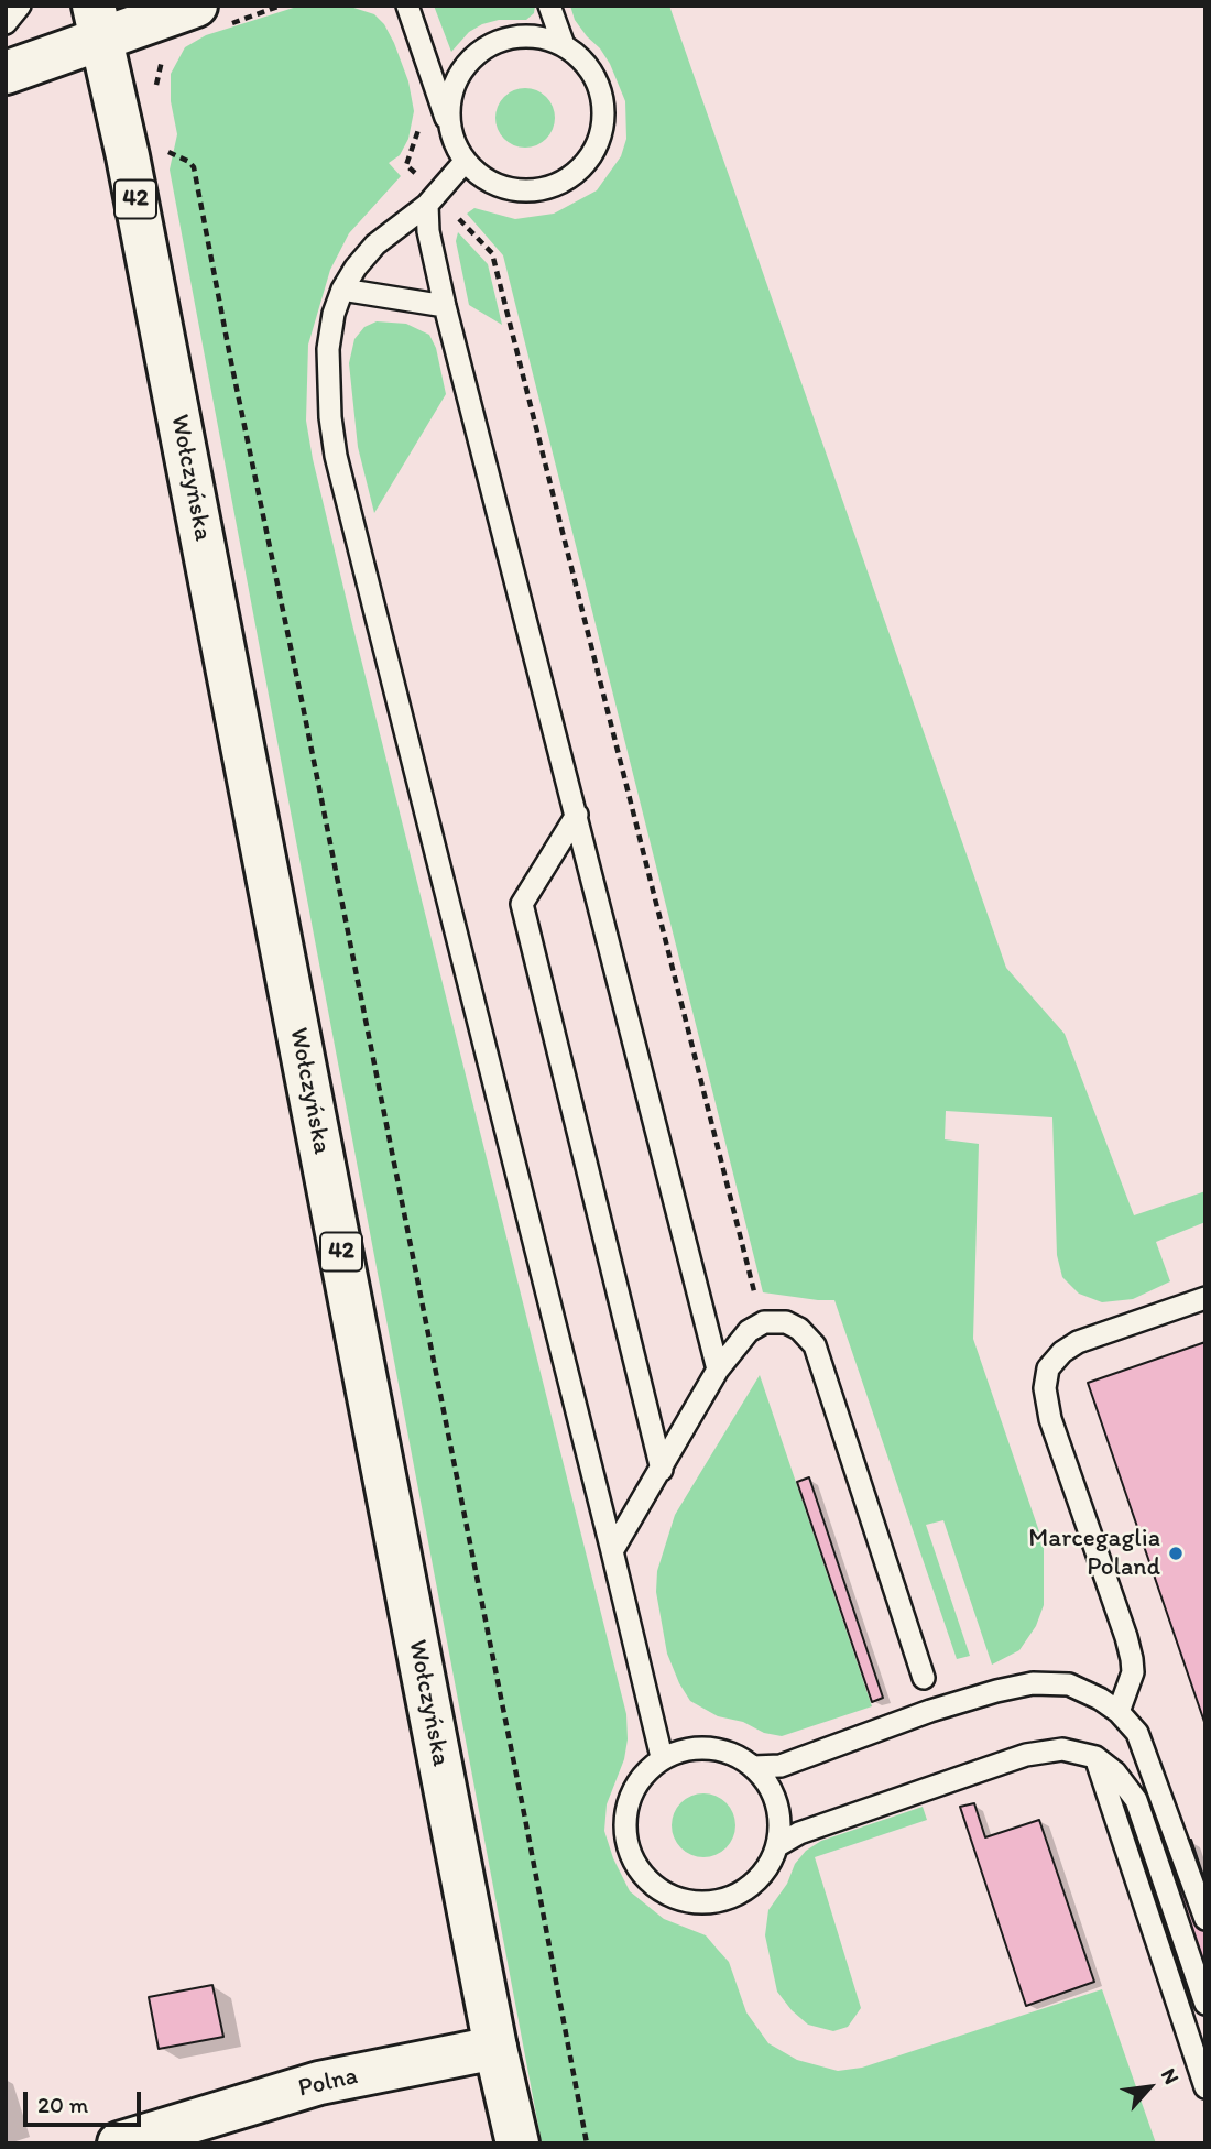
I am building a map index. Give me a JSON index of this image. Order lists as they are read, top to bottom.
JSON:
{
  "streets": {
    "main road": ["42", "Wołczyńska", "Polna"]
  },
  "crossings": [
    ["Wołczyńska", "Polna"]
  ],
  "places": ["Marcegaglia Poland"],
  "scale_bar": "20 m",
  "north": "top right"
}
